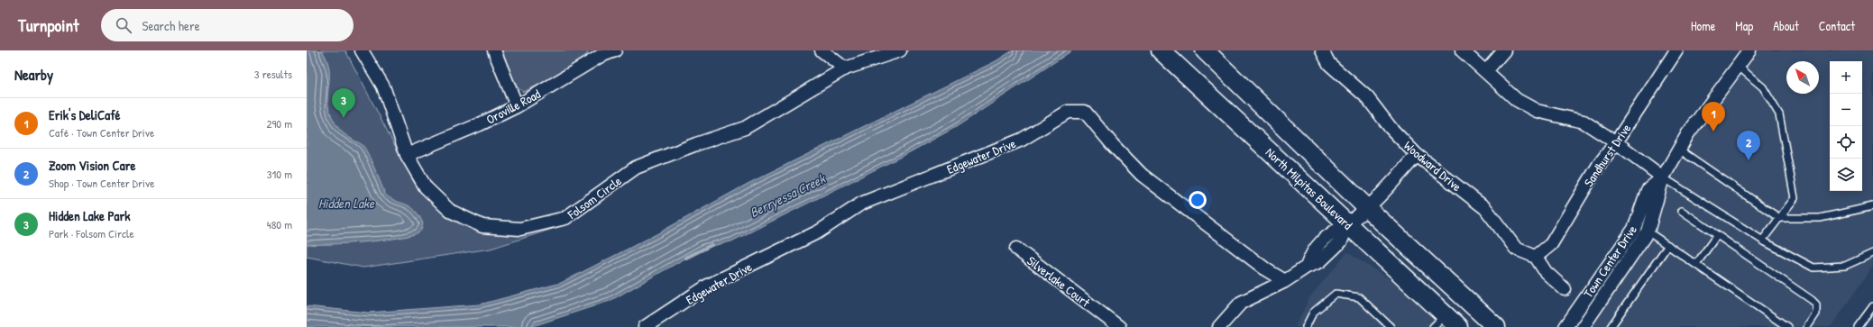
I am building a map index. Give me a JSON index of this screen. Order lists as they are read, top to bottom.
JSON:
{
  "streets": {
    "main road": ["North Milpitas Boulevard"],
    "street": [
      "Oroville Road",
      "Sandhurst Drive",
      "Edgewater Drive",
      "Woodward Drive",
      "Folsom Circle",
      "Town Center Drive",
      "Silverlake Court"
    ]
  },
  "crossings": [
    ["Oroville Road", "Folsom Circle"],
    ["Sandhurst Drive", "Woodward Drive"]
  ],
  "water": ["Berryessa Creek", "Hidden Lake"],
  "north": "top left",
  "page": {
    "header": "Turnpoint",
    "search": "Search here",
    "nav": [
      "Home",
      "Map",
      "About",
      "Contact"
    ],
    "heading": ["Nearby", "3 results"],
    "map_buttons": ["+", "−"],
    "pins": ["3", "1", "2"],
    "list": [
      {
        "mark": "1",
        "name": "Erik's DeliCafé",
        "note": "Café · Town Center Drive",
        "value": "290 m"
      },
      {
        "mark": "2",
        "name": "Zoom Vision Care",
        "note": "Shop · Town Center Drive",
        "value": "310 m"
      },
      {
        "mark": "3",
        "name": "Hidden Lake Park",
        "note": "Park · Folsom Circle",
        "value": "480 m"
      }
    ]
  }
}
